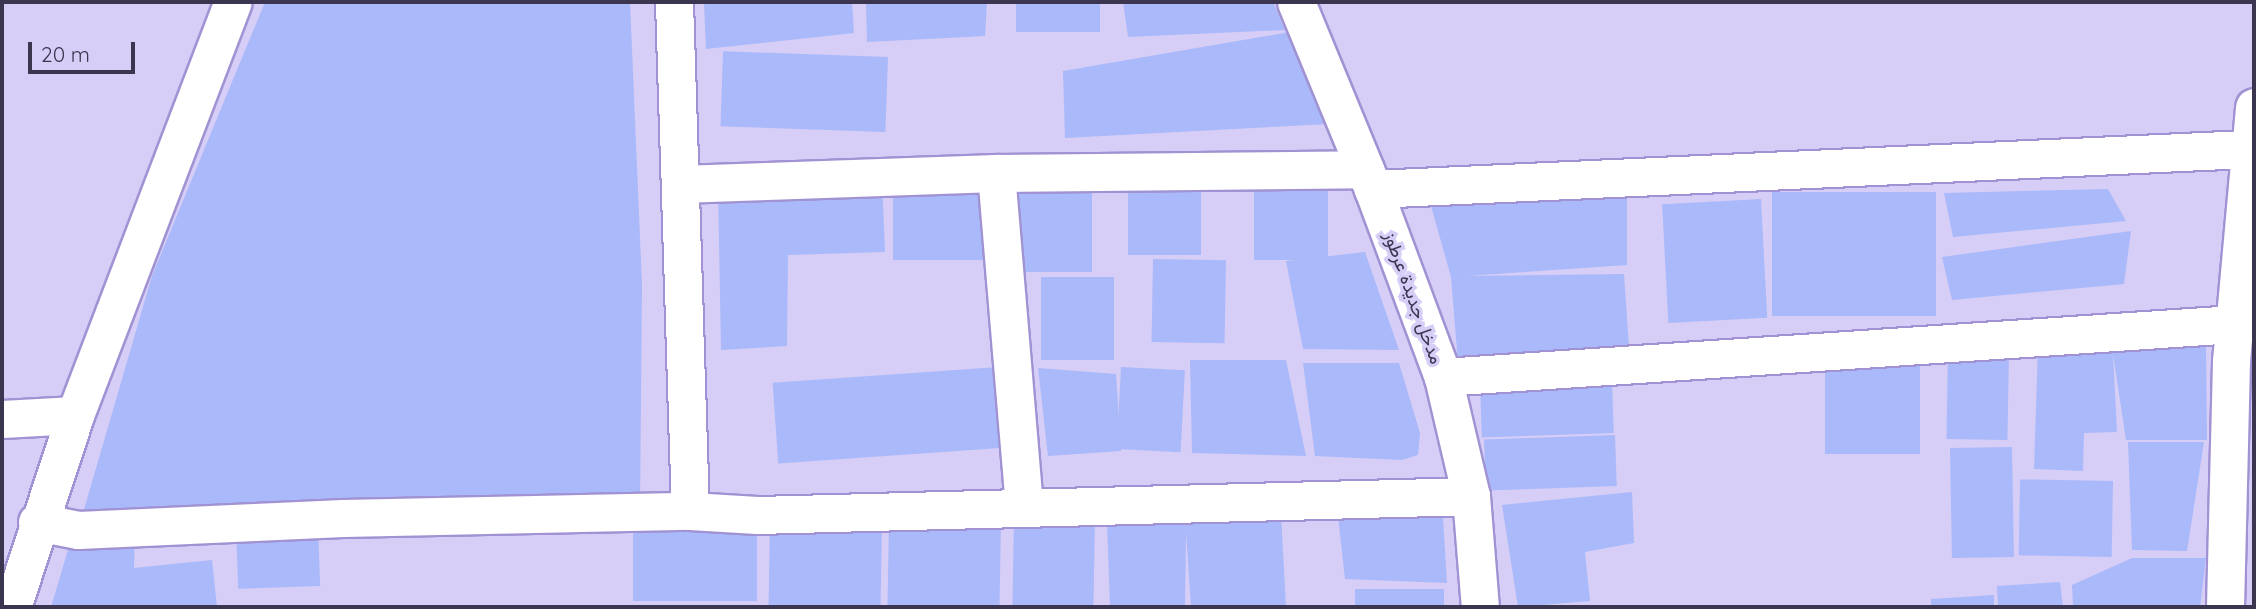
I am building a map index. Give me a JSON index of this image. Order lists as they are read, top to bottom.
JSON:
{
  "streets": {
    "street": ["مدخل جديدة عرطوز"]
  },
  "scale_bar": "20 m"
}
